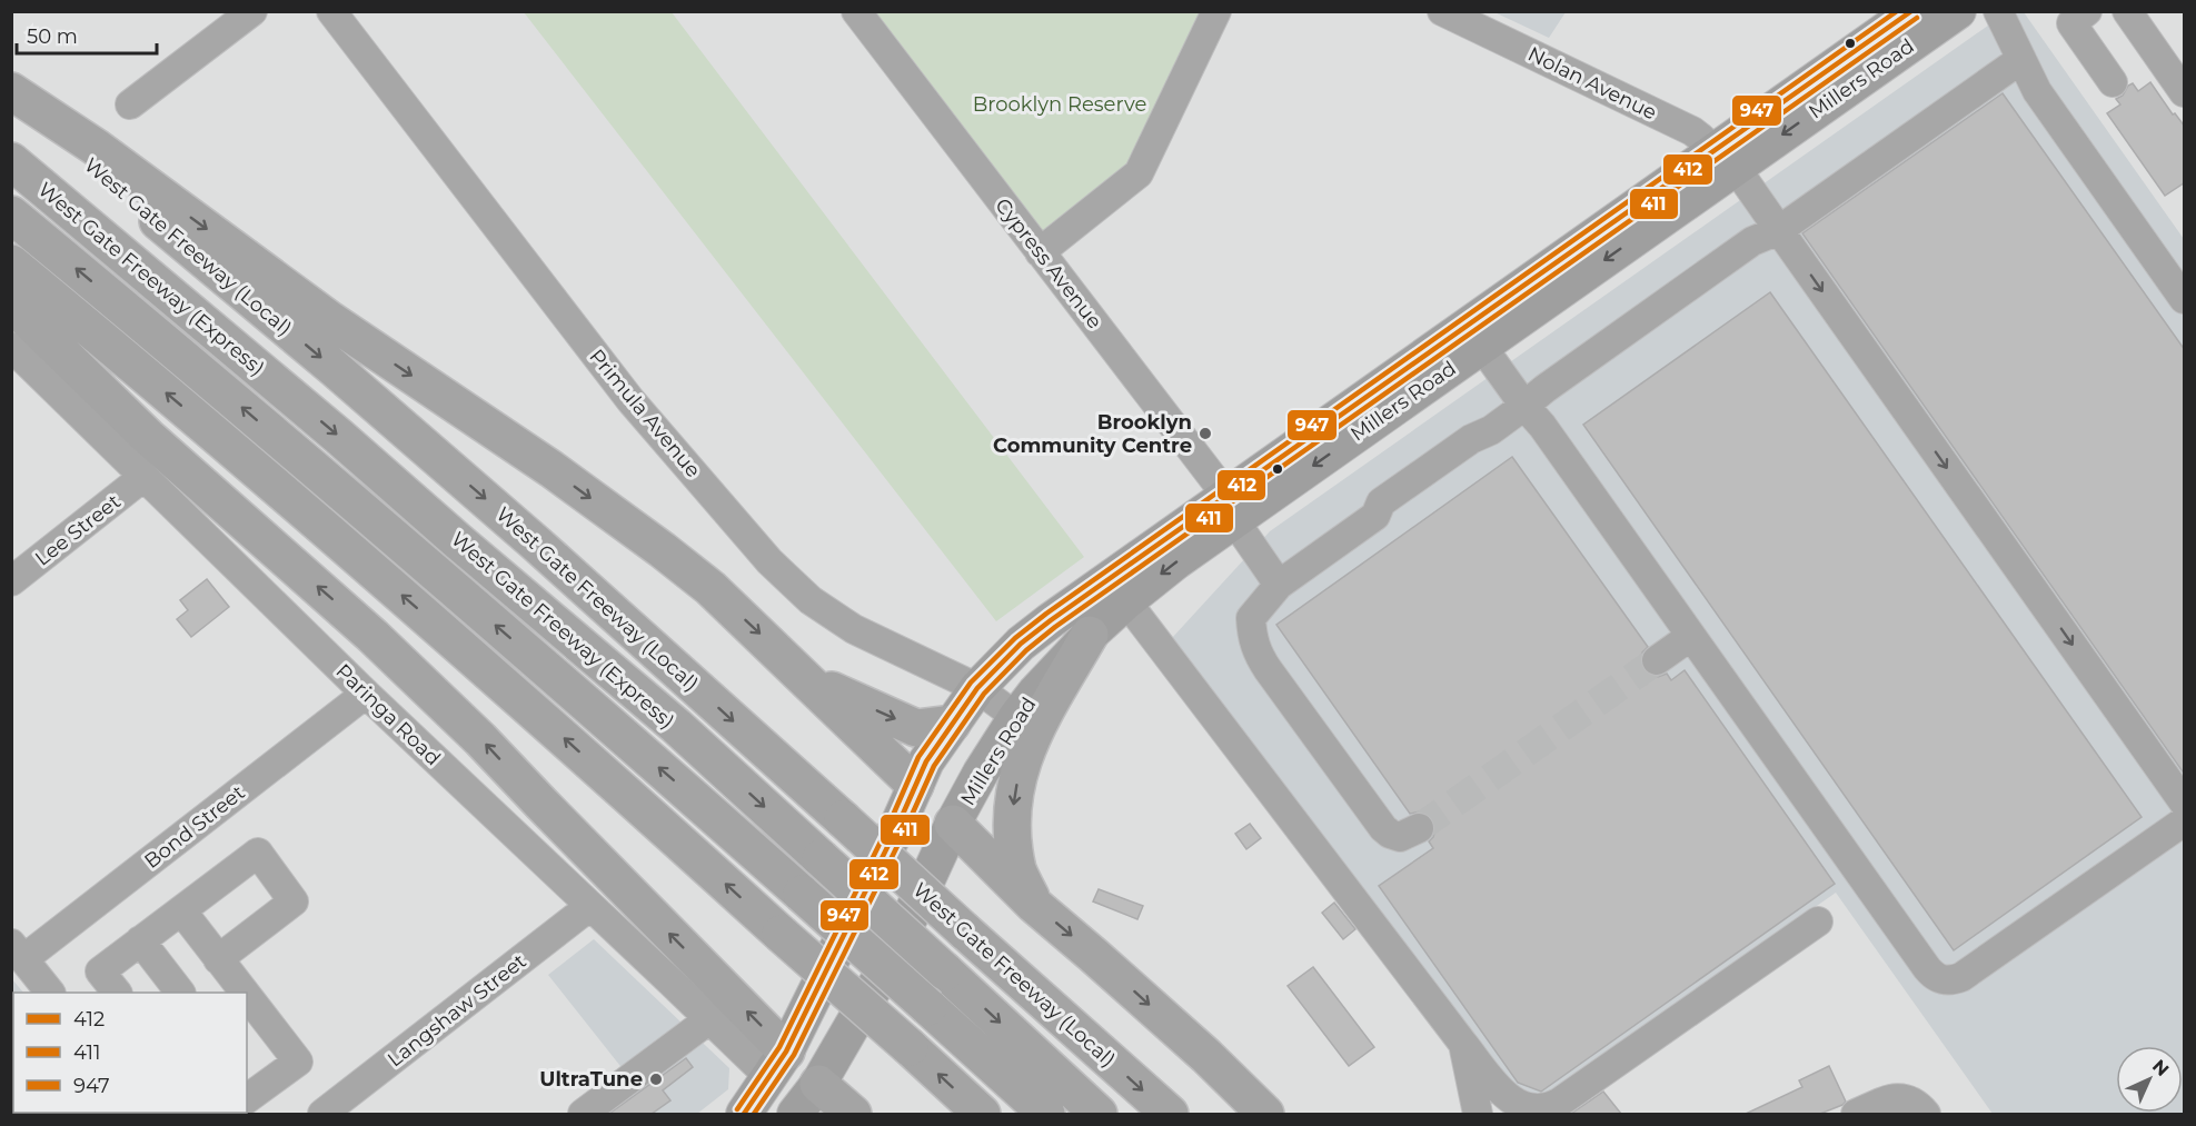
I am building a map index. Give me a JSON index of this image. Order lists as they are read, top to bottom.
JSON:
{
  "streets": {
    "highway": ["West Gate Freeway (Local)", "West Gate Freeway (Express)"],
    "main road": ["Millers Road"],
    "street": [
      "Nolan Avenue",
      "Cypress Avenue",
      "Primula Avenue",
      "Lee Street",
      "Paringa Road",
      "Bond Street",
      "Langshaw Street"
    ]
  },
  "crossings": [
    ["Millers Road", "Nolan Avenue"],
    ["Millers Road", "Cypress Avenue"],
    ["Millers Road", "Primula Avenue"],
    ["Millers Road", "Paringa Road"],
    ["Lee Street", "Paringa Road"],
    ["Paringa Road", "Bond Street"],
    ["Paringa Road", "Langshaw Street"]
  ],
  "one_way": ["Nolan Avenue"],
  "parks": ["Brooklyn Reserve"],
  "places": ["Brooklyn Community Centre", "UltraTune"],
  "lines": ["transit line 412", "transit line 947", "transit line 411"],
  "legend": ["412", "411", "947"],
  "scale_bar": "50 m",
  "north": "top right"
}
